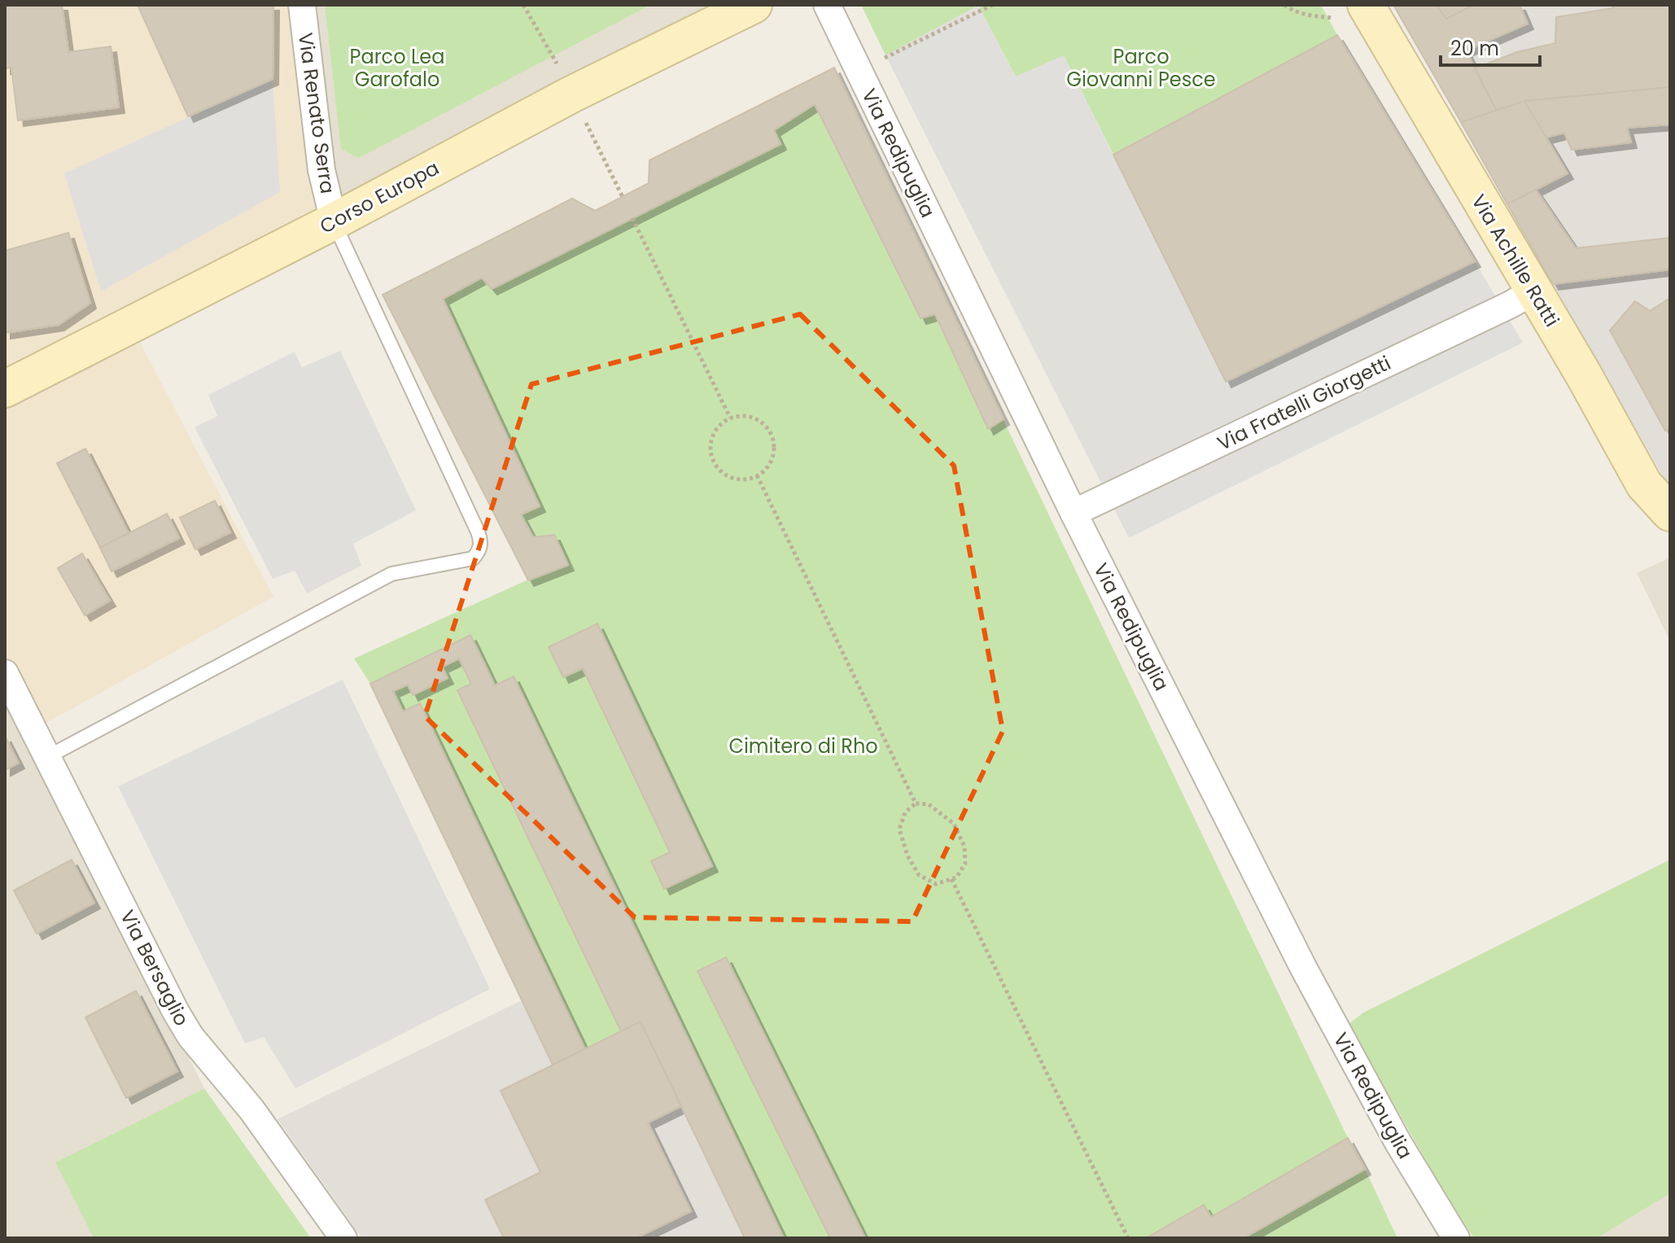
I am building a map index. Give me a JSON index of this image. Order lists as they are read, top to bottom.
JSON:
{
  "streets": {
    "main road": ["Corso Europa", "Via Achille Ratti"],
    "street": [
      "Via Renato Serra",
      "Via Redipuglia",
      "Via Fratelli Giorgetti",
      "Via Bersaglio"
    ]
  },
  "crossings": [
    ["Via Renato Serra", "Corso Europa"],
    ["Via Redipuglia", "Via Fratelli Giorgetti"],
    ["Via Achille Ratti", "Via Fratelli Giorgetti"]
  ],
  "parks": ["Parco Lea Garofalo", "Parco Giovanni Pesce", "Cimitero di Rho"],
  "scale_bar": "20 m"
}
